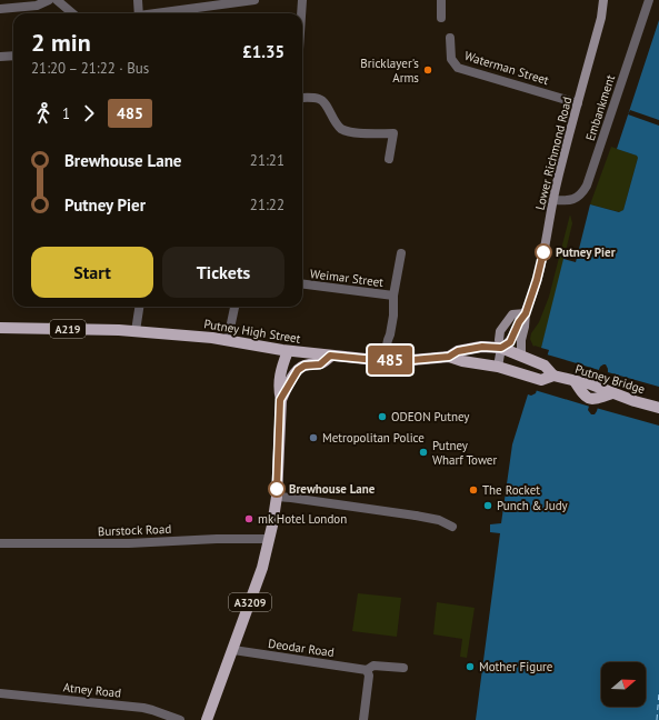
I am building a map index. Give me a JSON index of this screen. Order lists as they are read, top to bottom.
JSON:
{
  "streets": {
    "main road": [
      "Lower Richmond Road",
      "A219",
      "Putney High Street",
      "Putney Bridge",
      "A3209"
    ],
    "street": [
      "Waterman Street",
      "Embankment",
      "Weimar Street",
      "Burstock Road",
      "Deodar Road",
      "Atney Road"
    ]
  },
  "crossings": [
    ["Waterman Street", "Lower Richmond Road"],
    ["Embankment", "Lower Richmond Road"],
    ["Lower Richmond Road", "Putney Bridge"],
    ["Weimar Street", "Putney High Street"],
    ["Putney High Street", "Putney Bridge"],
    ["Putney High Street", "A3209"],
    ["Burstock Road", "A3209"],
    ["A3209", "Deodar Road"]
  ],
  "places": [
    "Bricklayer's Arms",
    "Putney Pier",
    "ODEON Putney",
    "Metropolitan Police",
    "Putney Wharf Tower",
    "Brewhouse Lane",
    "The Rocket",
    "Punch & Judy",
    "mk Hotel London",
    "Mother Figure"
  ],
  "lines": ["bus line 485"],
  "north": "right",
  "page": {
    "on_map": "485",
    "heading": ["2 min", "21:20 – 21:22 · Bus", "£1.35"],
    "legs": ["1", "485"],
    "list": [
      {
        "name": "Brewhouse Lane",
        "value": "21:21"
      },
      {
        "name": "Putney Pier",
        "value": "21:22"
      }
    ],
    "buttons": ["Start", "Tickets"]
  }
}
